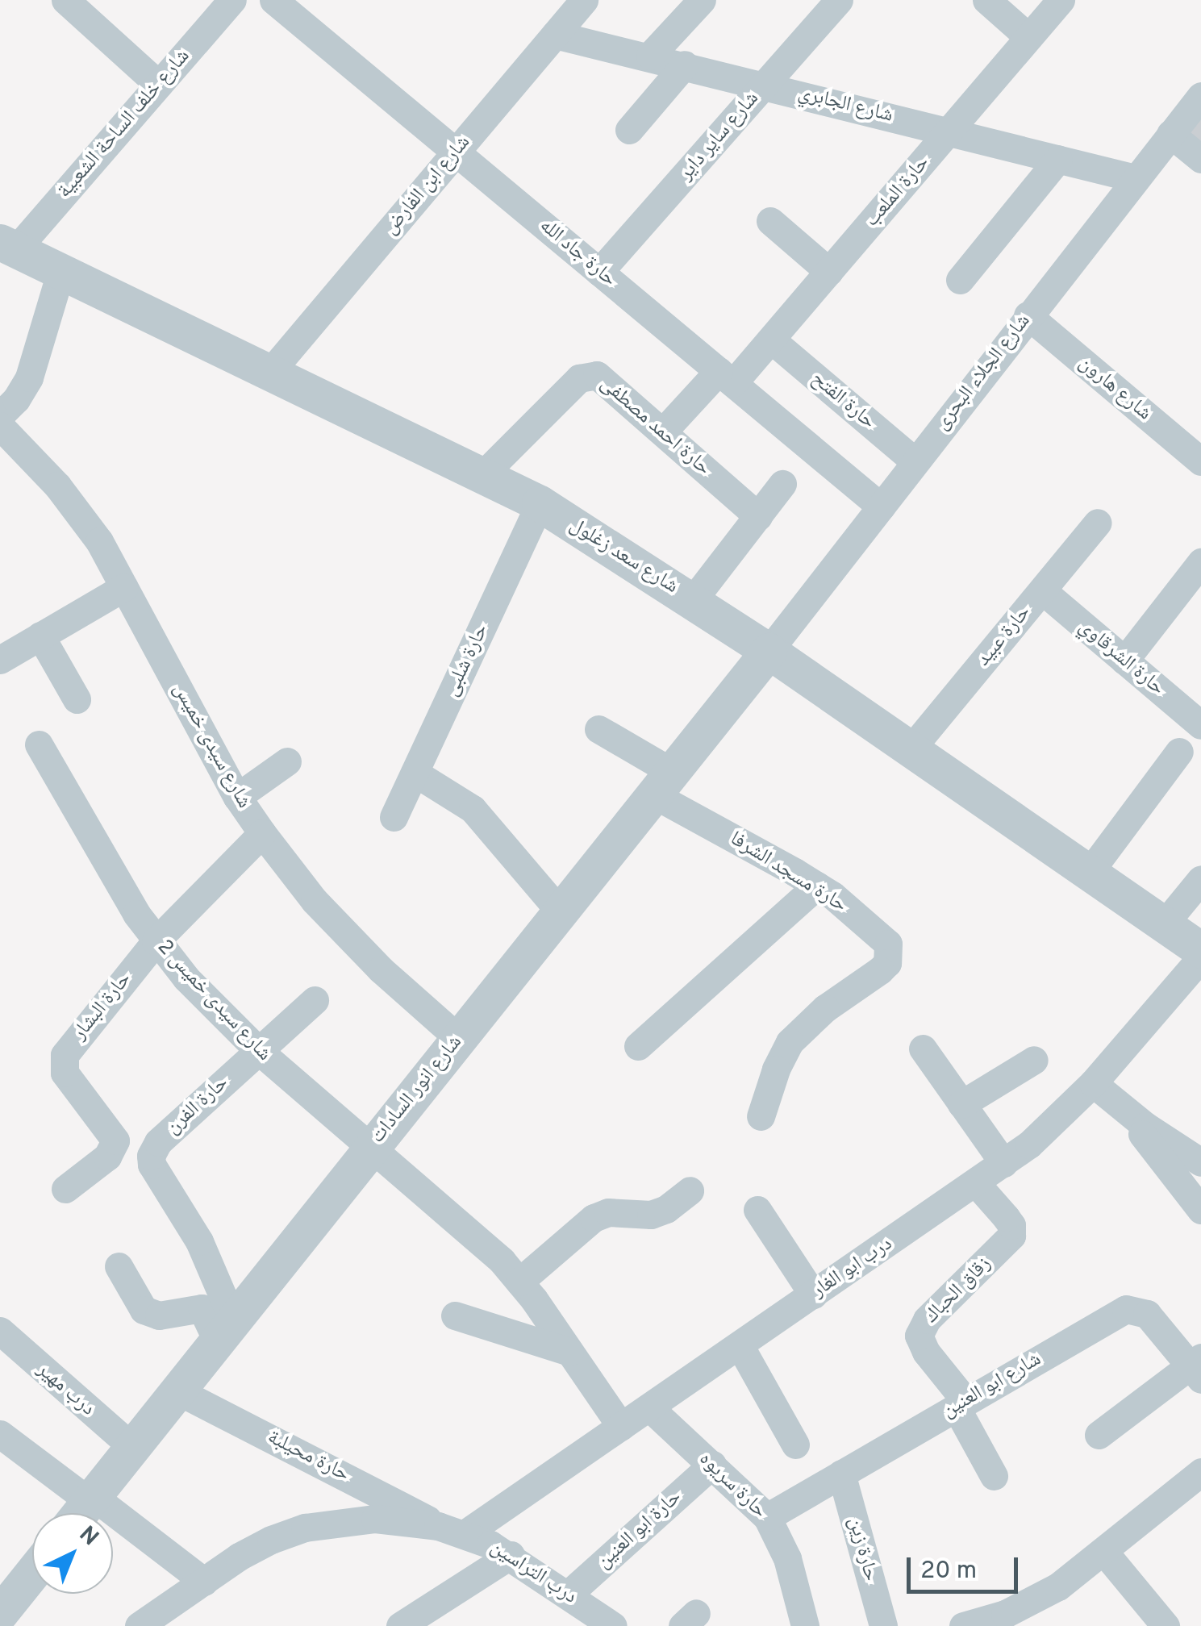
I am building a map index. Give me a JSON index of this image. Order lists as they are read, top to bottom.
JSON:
{
  "streets": {
    "street": [
      "شارع الجابري",
      "شارع خلف الساحة الشعبية",
      "شارع ساير داير",
      "شارع ابن الفارض",
      "حارة الملعب",
      "حارة جاد الله",
      "شارع الجلاء البحرى",
      "شارع هارون",
      "حارة الفتح",
      "حارة احمد مصطفى",
      "شارع سعد زغلول",
      "حارة عبيد",
      "حارة الشرقاوي",
      "حارة شلبى",
      "شارع سيدى خميس",
      "حارة مسجد الشرفا",
      "شارع سيدى خميس 2",
      "حارة البشار",
      "شارع انور السادات",
      "حارة الفرن",
      "درب ابو الغار",
      "زقاق الحباك",
      "شارع ابو العنين",
      "درب مهير",
      "حارة محيلبة",
      "حارة سريوه",
      "حارة ابو العنين",
      "حارة زين",
      "درب التراسين"
    ]
  },
  "crossings": [
    ["شارع الجابري", "شارع ساير داير"],
    ["شارع الجابري", "شارع ابن الفارض"],
    ["شارع الجابري", "حارة الملعب"],
    ["شارع الجابري", "شارع الجلاء البحرى"],
    ["شارع خلف الساحة الشعبية", "شارع سعد زغلول"],
    ["شارع ساير داير", "حارة جاد الله"],
    ["شارع ابن الفارض", "حارة جاد الله"],
    ["شارع ابن الفارض", "شارع سعد زغلول"],
    ["حارة الملعب", "حارة جاد الله"],
    ["حارة الملعب", "حارة الفتح"],
    ["حارة الملعب", "حارة احمد مصطفى"],
    ["حارة جاد الله", "شارع الجلاء البحرى"],
    ["شارع الجلاء البحرى", "شارع هارون"],
    ["شارع الجلاء البحرى", "حارة الفتح"],
    ["شارع الجلاء البحرى", "شارع سعد زغلول"],
    ["شارع الجلاء البحرى", "شارع انور السادات"],
    ["حارة احمد مصطفى", "شارع سعد زغلول"],
    ["شارع سعد زغلول", "حارة عبيد"],
    ["شارع سعد زغلول", "حارة شلبى"],
    ["شارع سعد زغلول", "شارع انور السادات"],
    ["حارة عبيد", "حارة الشرقاوي"],
    ["شارع سيدى خميس", "حارة البشار"],
    ["شارع سيدى خميس", "شارع انور السادات"],
    ["حارة مسجد الشرفا", "شارع انور السادات"],
    ["شارع سيدى خميس 2", "حارة البشار"],
    ["شارع سيدى خميس 2", "شارع انور السادات"],
    ["شارع سيدى خميس 2", "حارة الفرن"],
    ["شارع سيدى خميس 2", "درب ابو الغار"],
    ["شارع انور السادات", "حارة الفرن"],
    ["شارع انور السادات", "درب مهير"],
    ["شارع انور السادات", "حارة محيلبة"],
    ["درب ابو الغار", "زقاق الحباك"],
    ["درب ابو الغار", "حارة محيلبة"],
    ["درب ابو الغار", "حارة سريوه"],
    ["درب ابو الغار", "درب التراسين"],
    ["زقاق الحباك", "شارع ابو العنين"],
    ["شارع ابو العنين", "حارة سريوه"],
    ["شارع ابو العنين", "حارة زين"],
    ["حارة محيلبة", "درب التراسين"],
    ["حارة سريوه", "حارة ابو العنين"],
    ["حارة ابو العنين", "درب التراسين"]
  ],
  "scale_bar": "20 m",
  "north": "top right"
}
